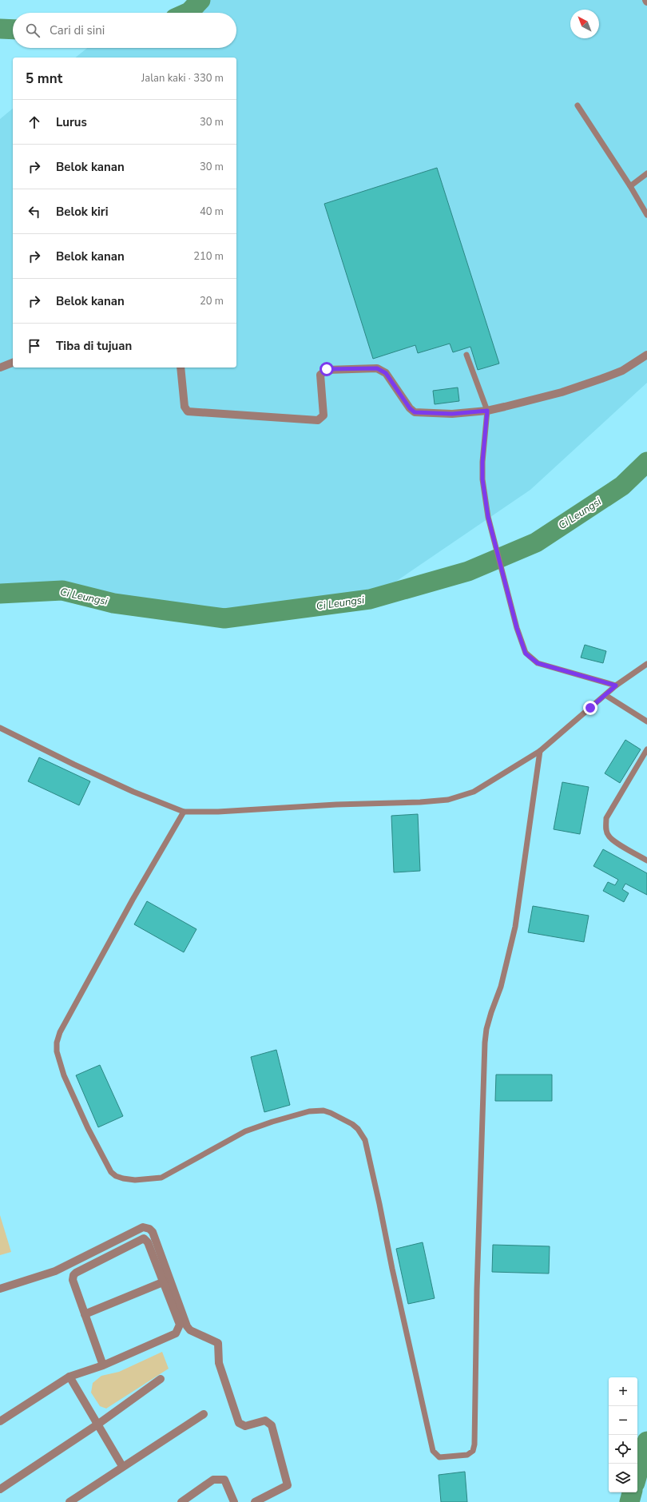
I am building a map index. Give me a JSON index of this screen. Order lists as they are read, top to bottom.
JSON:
{
  "water": ["Ci Leungsi"],
  "north": "top left",
  "page": {
    "search": "Cari di sini",
    "heading": ["5 mnt", "Jalan kaki · 330 m"],
    "list": [
      ["Lurus", "30 m"],
      ["Belok kanan", "30 m"],
      ["Belok kiri", "40 m"],
      ["Belok kanan", "210 m"],
      ["Belok kanan", "20 m"],
      "Tiba di tujuan"
    ],
    "map_buttons": ["+", "−"]
  }
}
